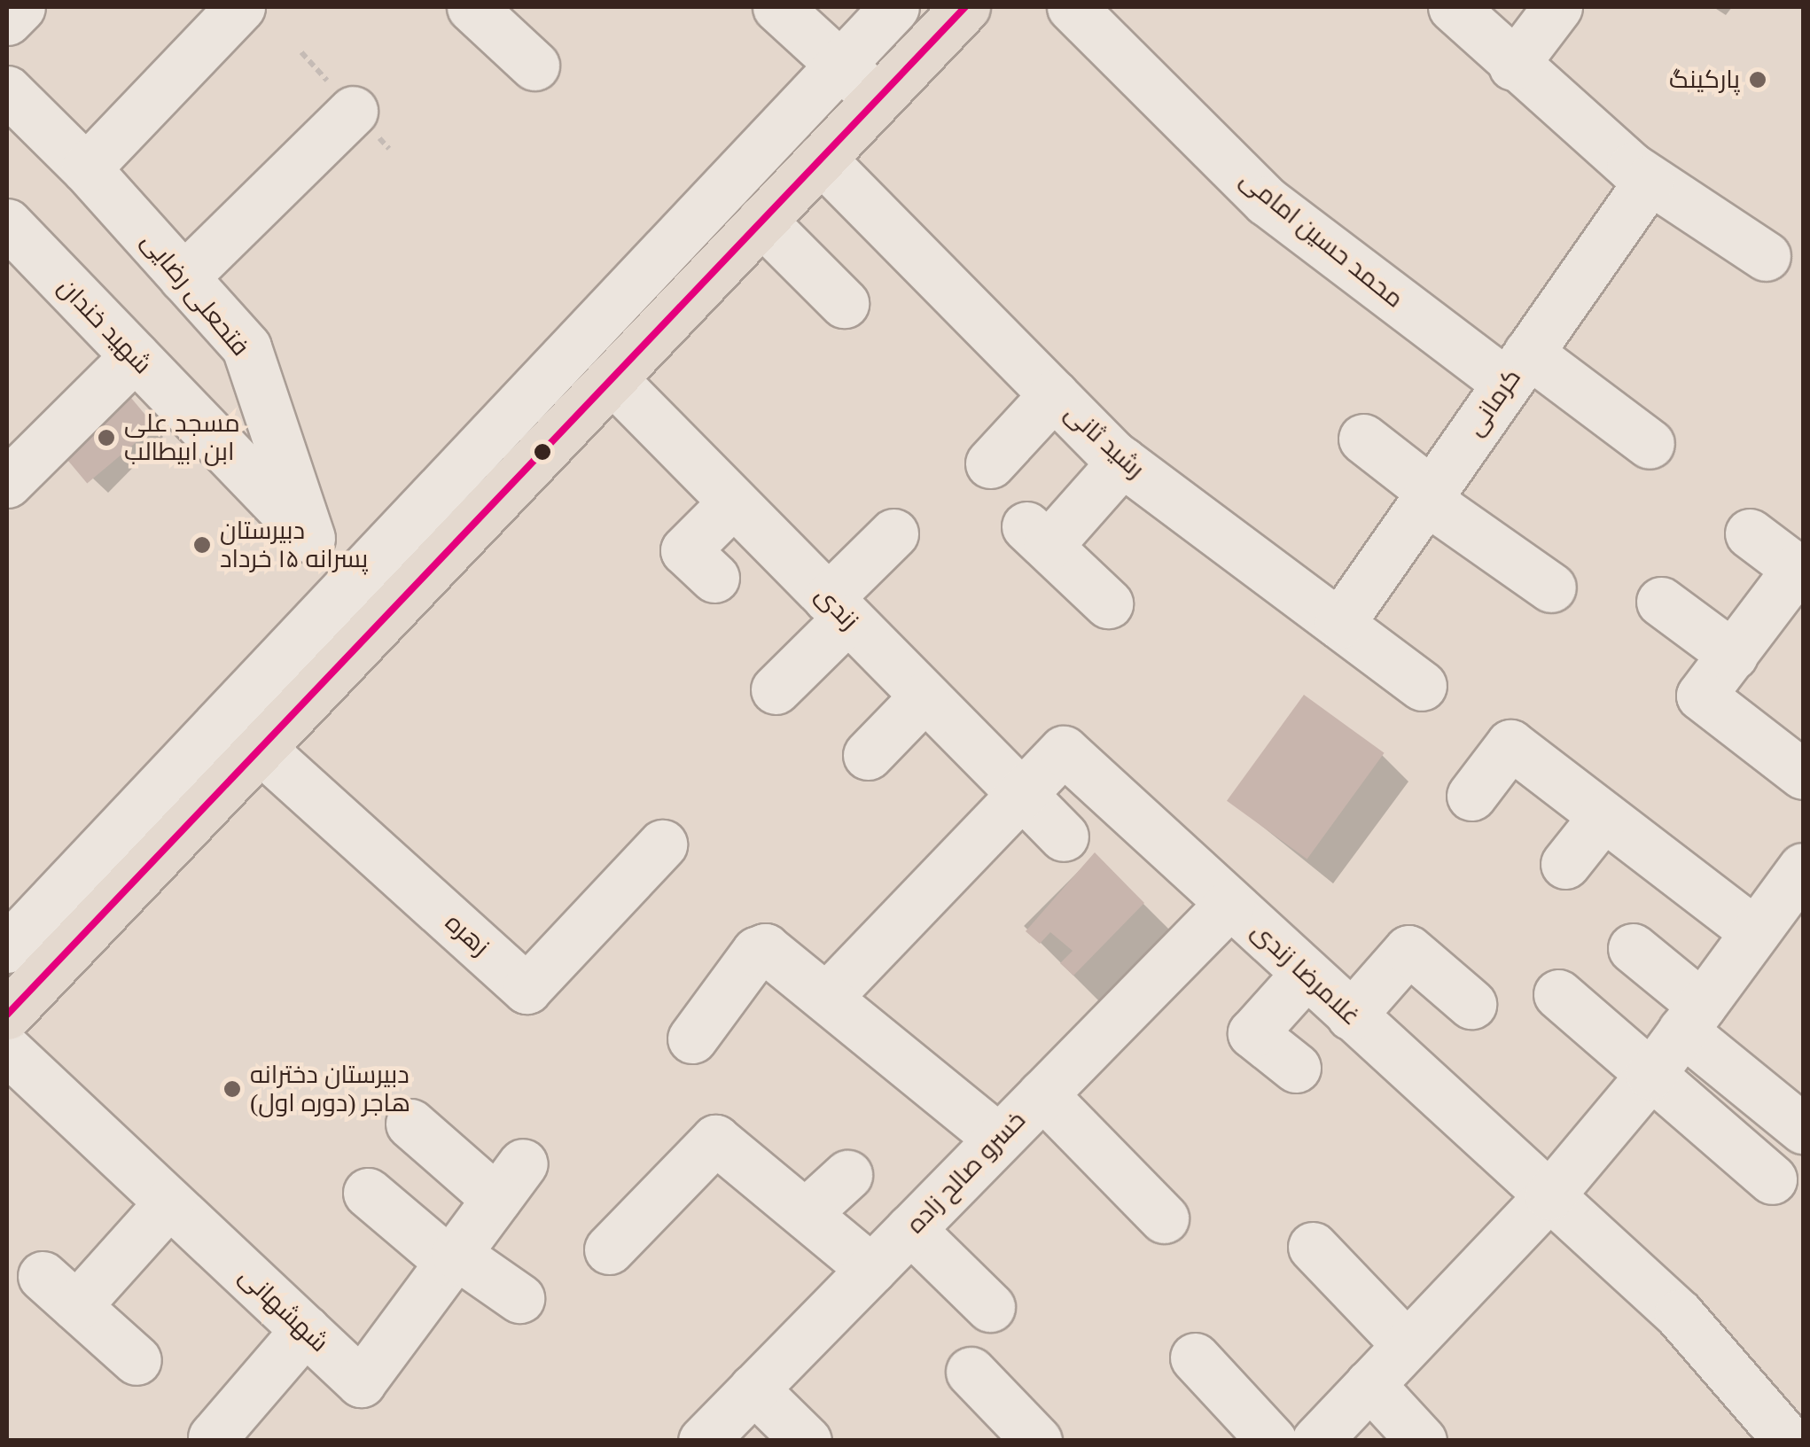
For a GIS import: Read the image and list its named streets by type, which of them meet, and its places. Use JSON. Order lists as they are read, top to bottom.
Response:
{
  "streets": {
    "street": [
      "محمد حسین امامی",
      "فتحعلی رضایی",
      "شهید خندان",
      "کرمانی",
      "رشید ثانی",
      "زندی",
      "زهره",
      "غلامرضا زندی",
      "خسرو صالح زاده",
      "شهشهانی"
    ]
  },
  "crossings": [
    ["محمد حسین امامی", "کرمانی"],
    ["فتحعلی رضایی", "شهید خندان"],
    ["کرمانی", "رشید ثانی"],
    ["زندی", "غلامرضا زندی"],
    ["غلامرضا زندی", "خسرو صالح زاده"]
  ],
  "places": [
    "پارکینگ",
    "مسجد علی ابن ابیطالب",
    "دبیرستان پسرانه ۱۵ خرداد",
    "دبیرستان دخترانه هاجر (دوره اول)"
  ]
}
